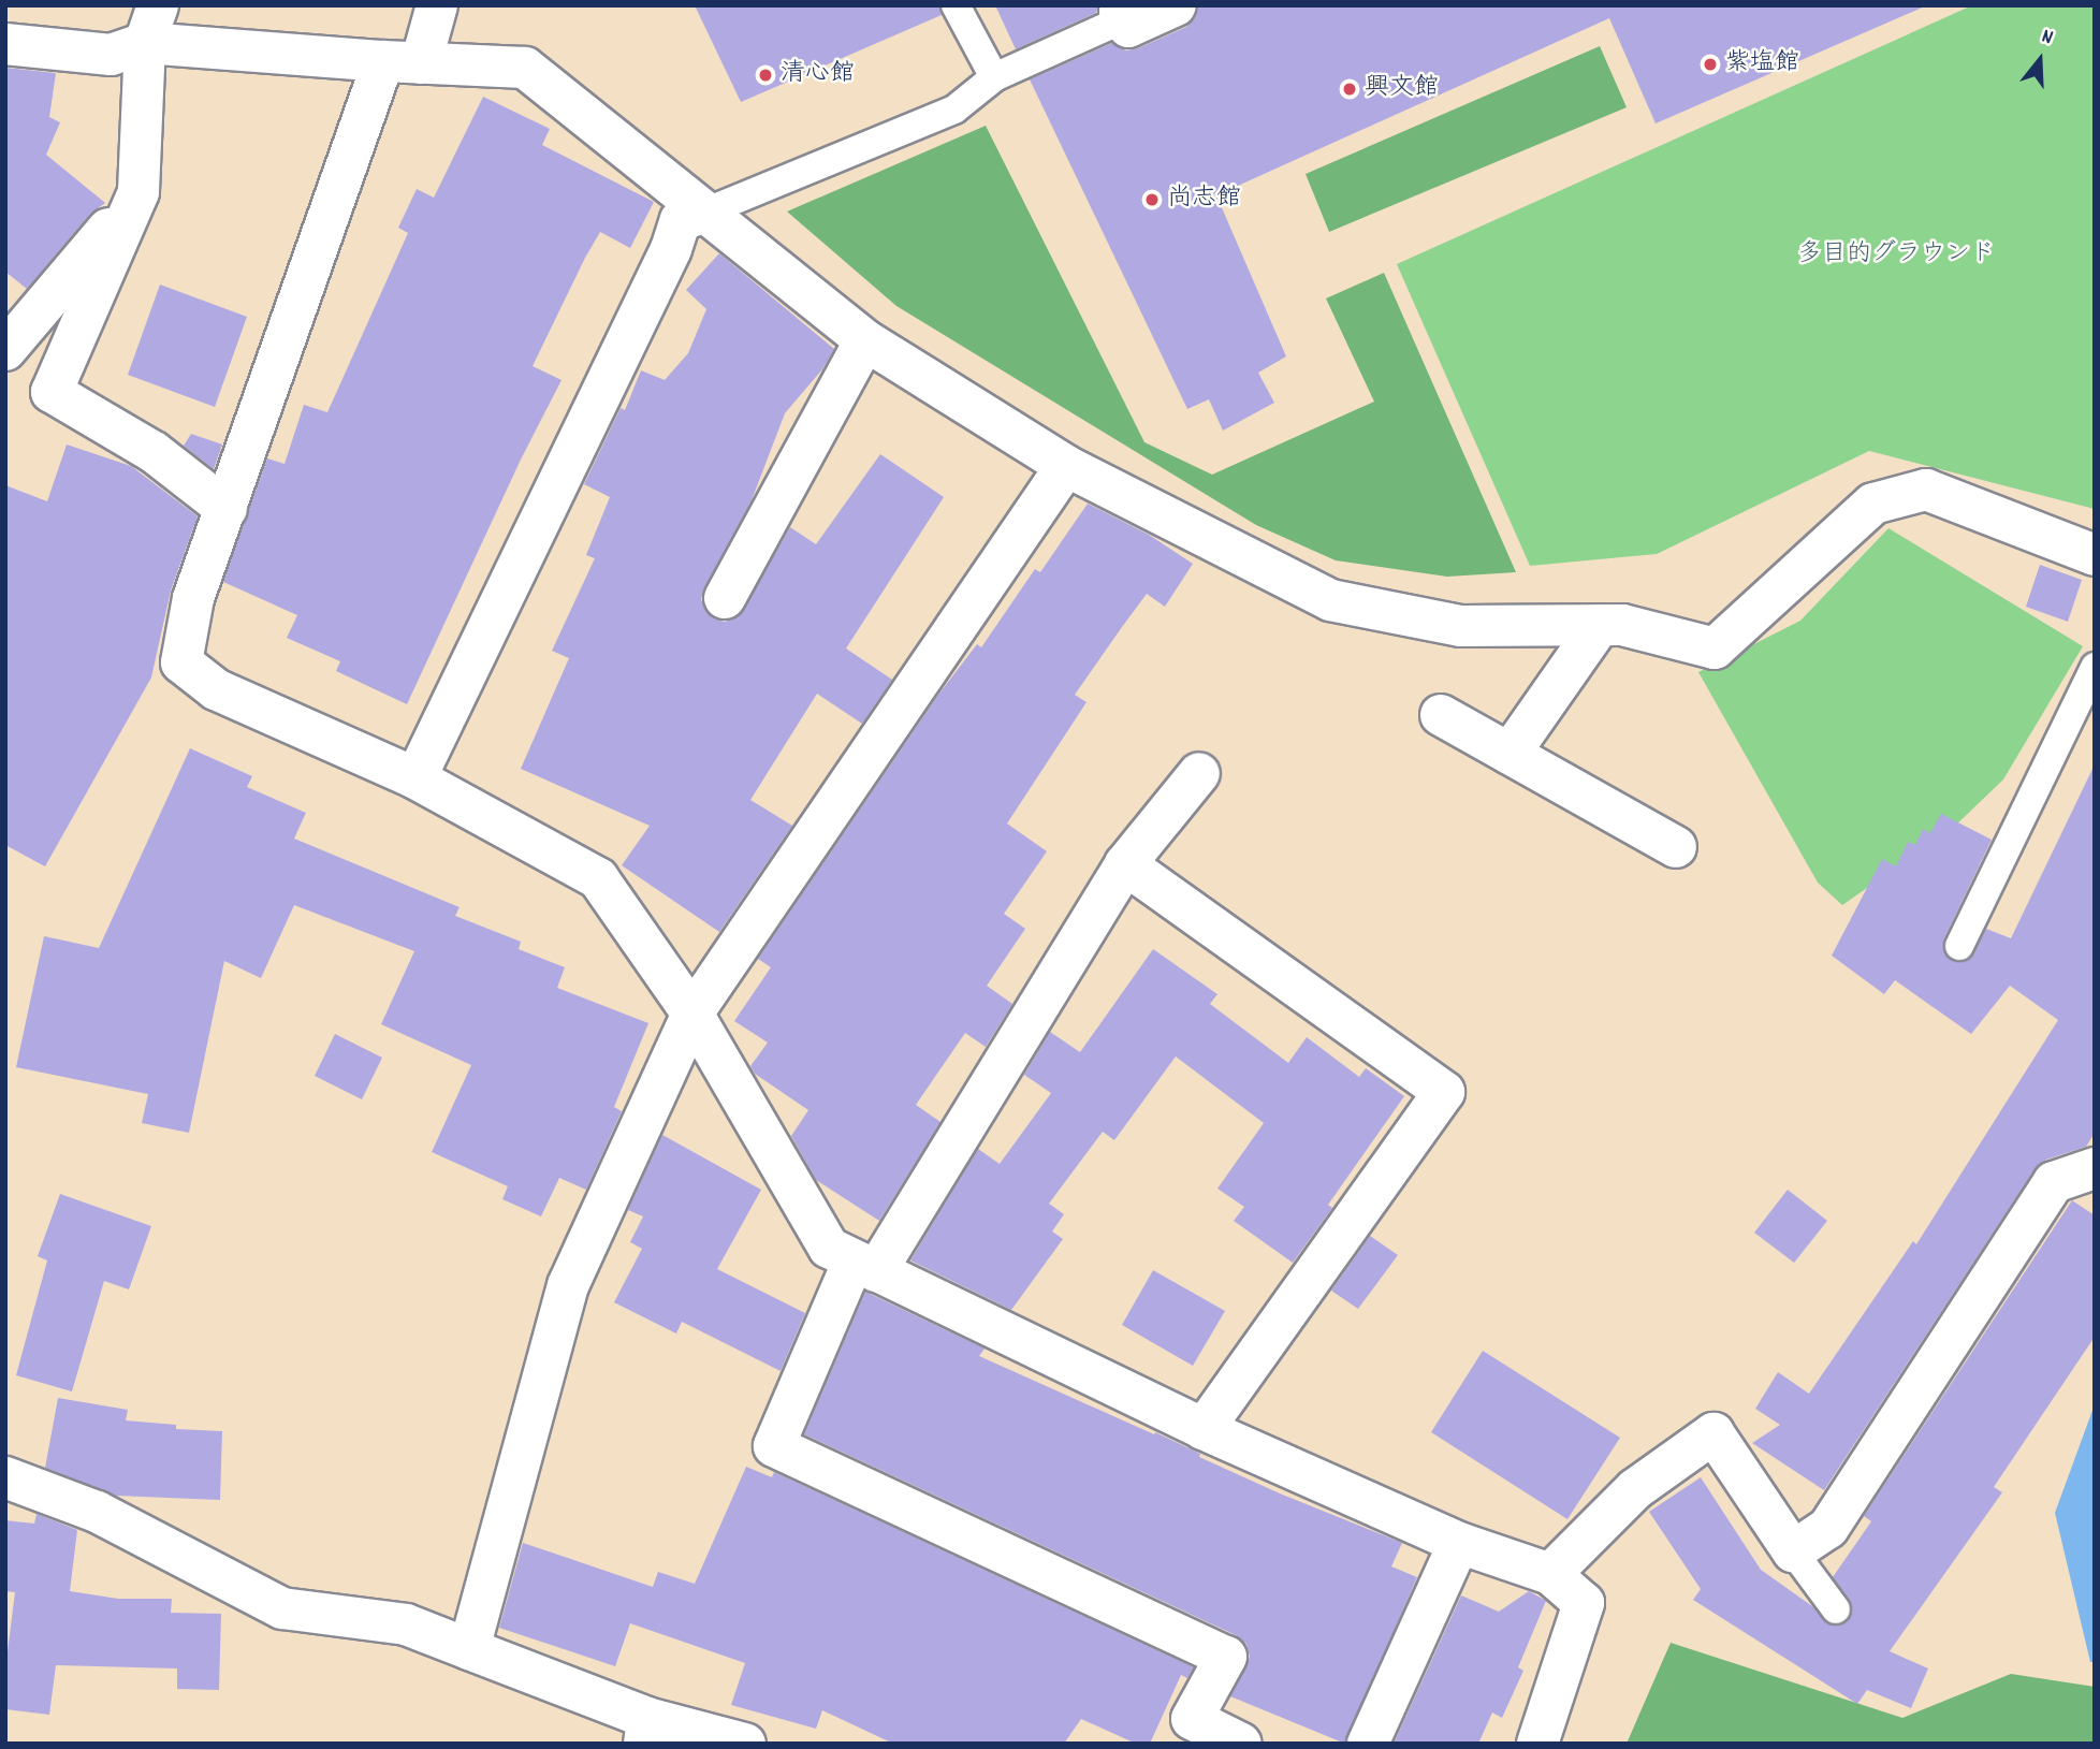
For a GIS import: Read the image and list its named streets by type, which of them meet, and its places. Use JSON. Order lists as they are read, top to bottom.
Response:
{
  "parks": ["多目的グラウンド"],
  "places": [
    "紫塩館",
    "清心館",
    "興文館",
    "尚志館"
  ],
  "north": "top"
}
